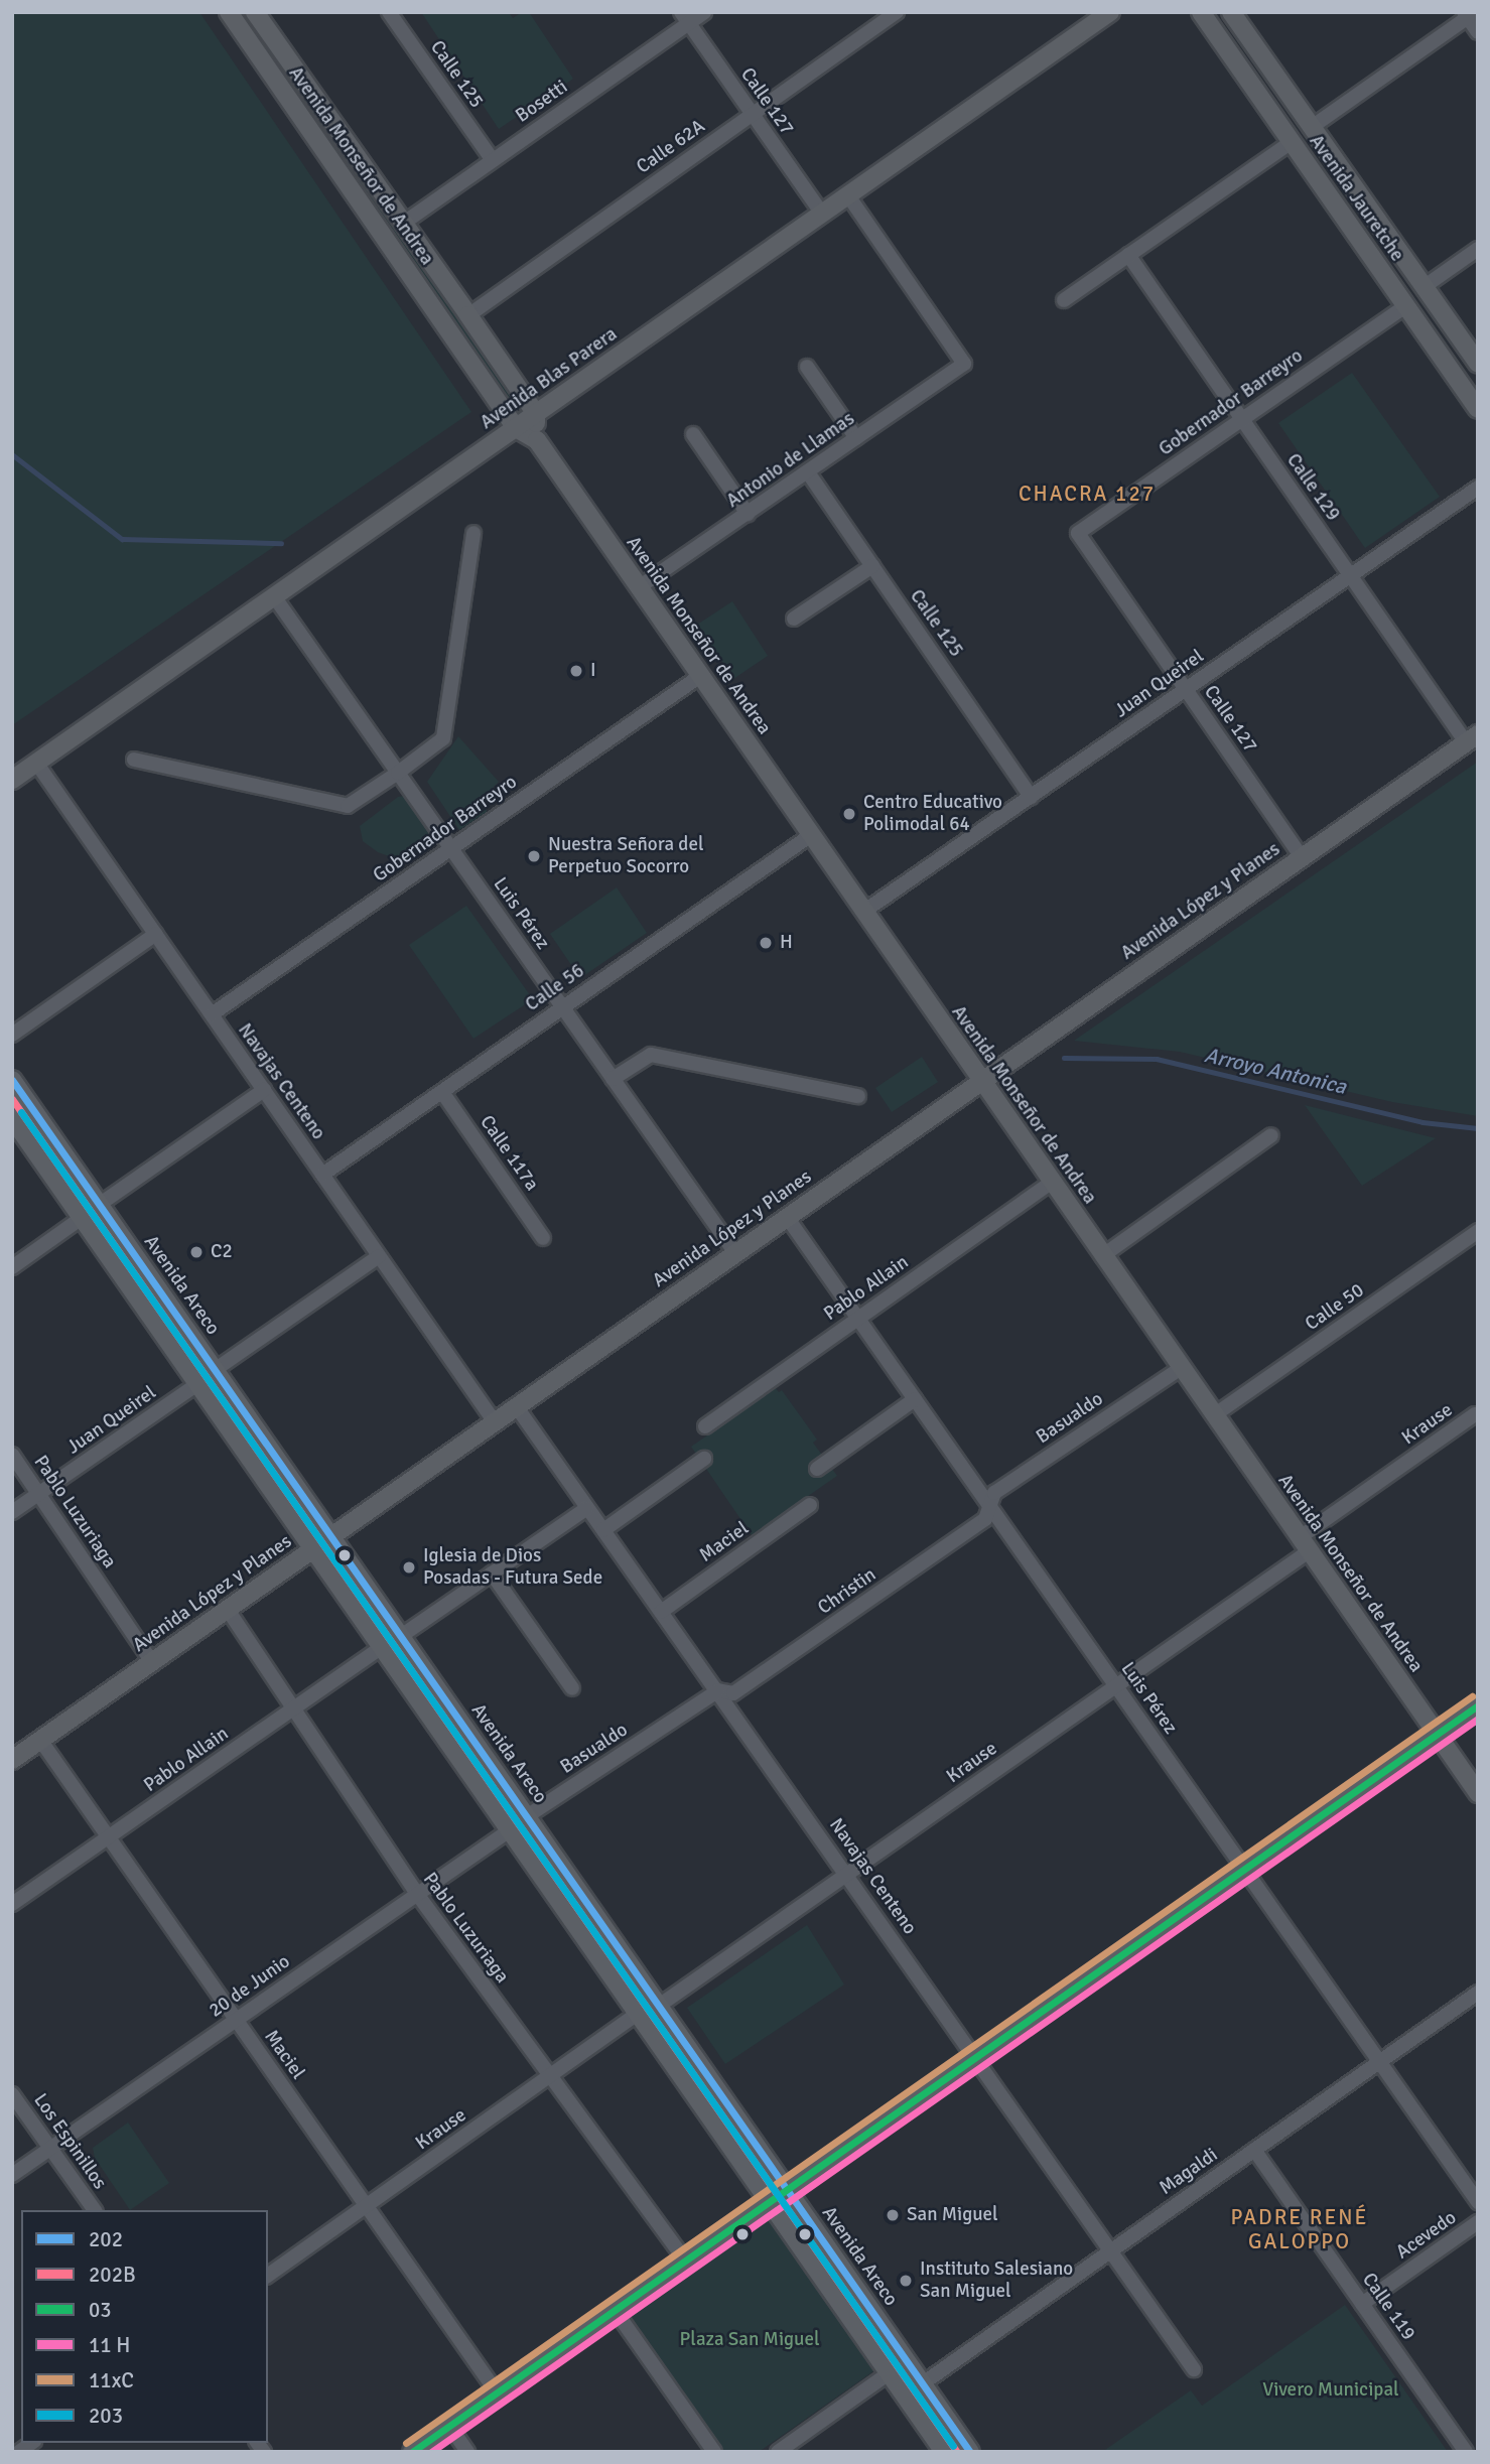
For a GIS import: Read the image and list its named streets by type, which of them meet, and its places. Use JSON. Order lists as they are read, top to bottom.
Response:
{
  "streets": {
    "main road": [
      "Avenida Monseñor de Andrea",
      "Avenida Jauretche",
      "Avenida Blas Parera",
      "Avenida López y Planes",
      "Avenida Areco"
    ],
    "street": [
      "Calle 125",
      "Bosetti",
      "Calle 127",
      "Calle 62A",
      "Gobernador Barreyro",
      "Antonio de Llamas",
      "Calle 129",
      "Juan Queirel",
      "Luis Pérez",
      "Calle 56",
      "Navajas Centeno",
      "Calle 117a",
      "Pablo Allain",
      "Calle 50",
      "Basualdo",
      "Krause",
      "Pablo Luzuriaga",
      "Maciel",
      "Christin",
      "20 de Junio",
      "Los Espinillos",
      "Magaldi",
      "Acevedo",
      "Calle 119"
    ]
  },
  "crossings": [
    ["Calle 125", "Bosetti"],
    ["Calle 125", "Antonio de Llamas"],
    ["Calle 125", "Juan Queirel"],
    ["Bosetti", "Calle 127"],
    ["Bosetti", "Avenida Monseñor de Andrea"],
    ["Calle 127", "Calle 62A"],
    ["Calle 127", "Avenida Blas Parera"],
    ["Calle 127", "Gobernador Barreyro"],
    ["Calle 127", "Juan Queirel"],
    ["Calle 127", "Avenida López y Planes"],
    ["Calle 62A", "Avenida Monseñor de Andrea"],
    ["Avenida Monseñor de Andrea", "Avenida Blas Parera"],
    ["Avenida Monseñor de Andrea", "Gobernador Barreyro"],
    ["Avenida Monseñor de Andrea", "Antonio de Llamas"],
    ["Avenida Monseñor de Andrea", "Juan Queirel"],
    ["Avenida Monseñor de Andrea", "Avenida López y Planes"],
    ["Avenida Monseñor de Andrea", "Calle 56"],
    ["Avenida Monseñor de Andrea", "Pablo Allain"],
    ["Avenida Monseñor de Andrea", "Calle 50"],
    ["Avenida Monseñor de Andrea", "Basualdo"],
    ["Avenida Monseñor de Andrea", "Krause"],
    ["Avenida Jauretche", "Gobernador Barreyro"],
    ["Avenida Blas Parera", "Antonio de Llamas"],
    ["Avenida Blas Parera", "Luis Pérez"],
    ["Avenida Blas Parera", "Navajas Centeno"],
    ["Gobernador Barreyro", "Calle 129"],
    ["Gobernador Barreyro", "Luis Pérez"],
    ["Gobernador Barreyro", "Navajas Centeno"],
    ["Calle 129", "Juan Queirel"],
    ["Calle 129", "Avenida López y Planes"],
    ["Juan Queirel", "Pablo Luzuriaga"],
    ["Avenida López y Planes", "Luis Pérez"],
    ["Avenida López y Planes", "Navajas Centeno"],
    ["Avenida López y Planes", "Avenida Areco"],
    ["Avenida López y Planes", "Pablo Luzuriaga"],
    ["Avenida López y Planes", "Maciel"],
    ["Luis Pérez", "Calle 56"],
    ["Luis Pérez", "Pablo Allain"],
    ["Luis Pérez", "Basualdo"],
    ["Luis Pérez", "Krause"],
    ["Luis Pérez", "Christin"],
    ["Luis Pérez", "Magaldi"],
    ["Calle 56", "Navajas Centeno"],
    ["Calle 56", "Calle 117a"],
    ["Navajas Centeno", "Basualdo"],
    ["Navajas Centeno", "Krause"],
    ["Navajas Centeno", "Maciel"],
    ["Navajas Centeno", "Christin"],
    ["Navajas Centeno", "Magaldi"],
    ["Avenida Areco", "Basualdo"],
    ["Avenida Areco", "Krause"],
    ["Avenida Areco", "Magaldi"],
    ["Pablo Allain", "Pablo Luzuriaga"],
    ["Pablo Allain", "Maciel"],
    ["Basualdo", "Christin"],
    ["Krause", "Pablo Luzuriaga"],
    ["Krause", "Maciel"],
    ["Pablo Luzuriaga", "20 de Junio"],
    ["Maciel", "20 de Junio"],
    ["20 de Junio", "Los Espinillos"],
    ["Magaldi", "Calle 119"],
    ["Acevedo", "Calle 119"]
  ],
  "districts": ["CHACRA 127", "PADRE RENÉ GALOPPO"],
  "water": ["Arroyo Antonica"],
  "parks": ["Plaza San Miguel", "Vivero Municipal"],
  "places": [
    "I",
    "Centro Educativo Polimodal 64",
    "Nuestra Señora del Perpetuo Socorro",
    "H",
    "C2",
    "Iglesia de Dios Posadas - Futura Sede",
    "San Miguel",
    "Instituto Salesiano San Miguel"
  ],
  "lines": [
    "transit line 202",
    "transit line 202B",
    "transit line 203",
    "transit line 11xC",
    "transit line 03"
  ],
  "legend": [
    "202",
    "202B",
    "03",
    "11 H",
    "11xC",
    "203"
  ]
}
